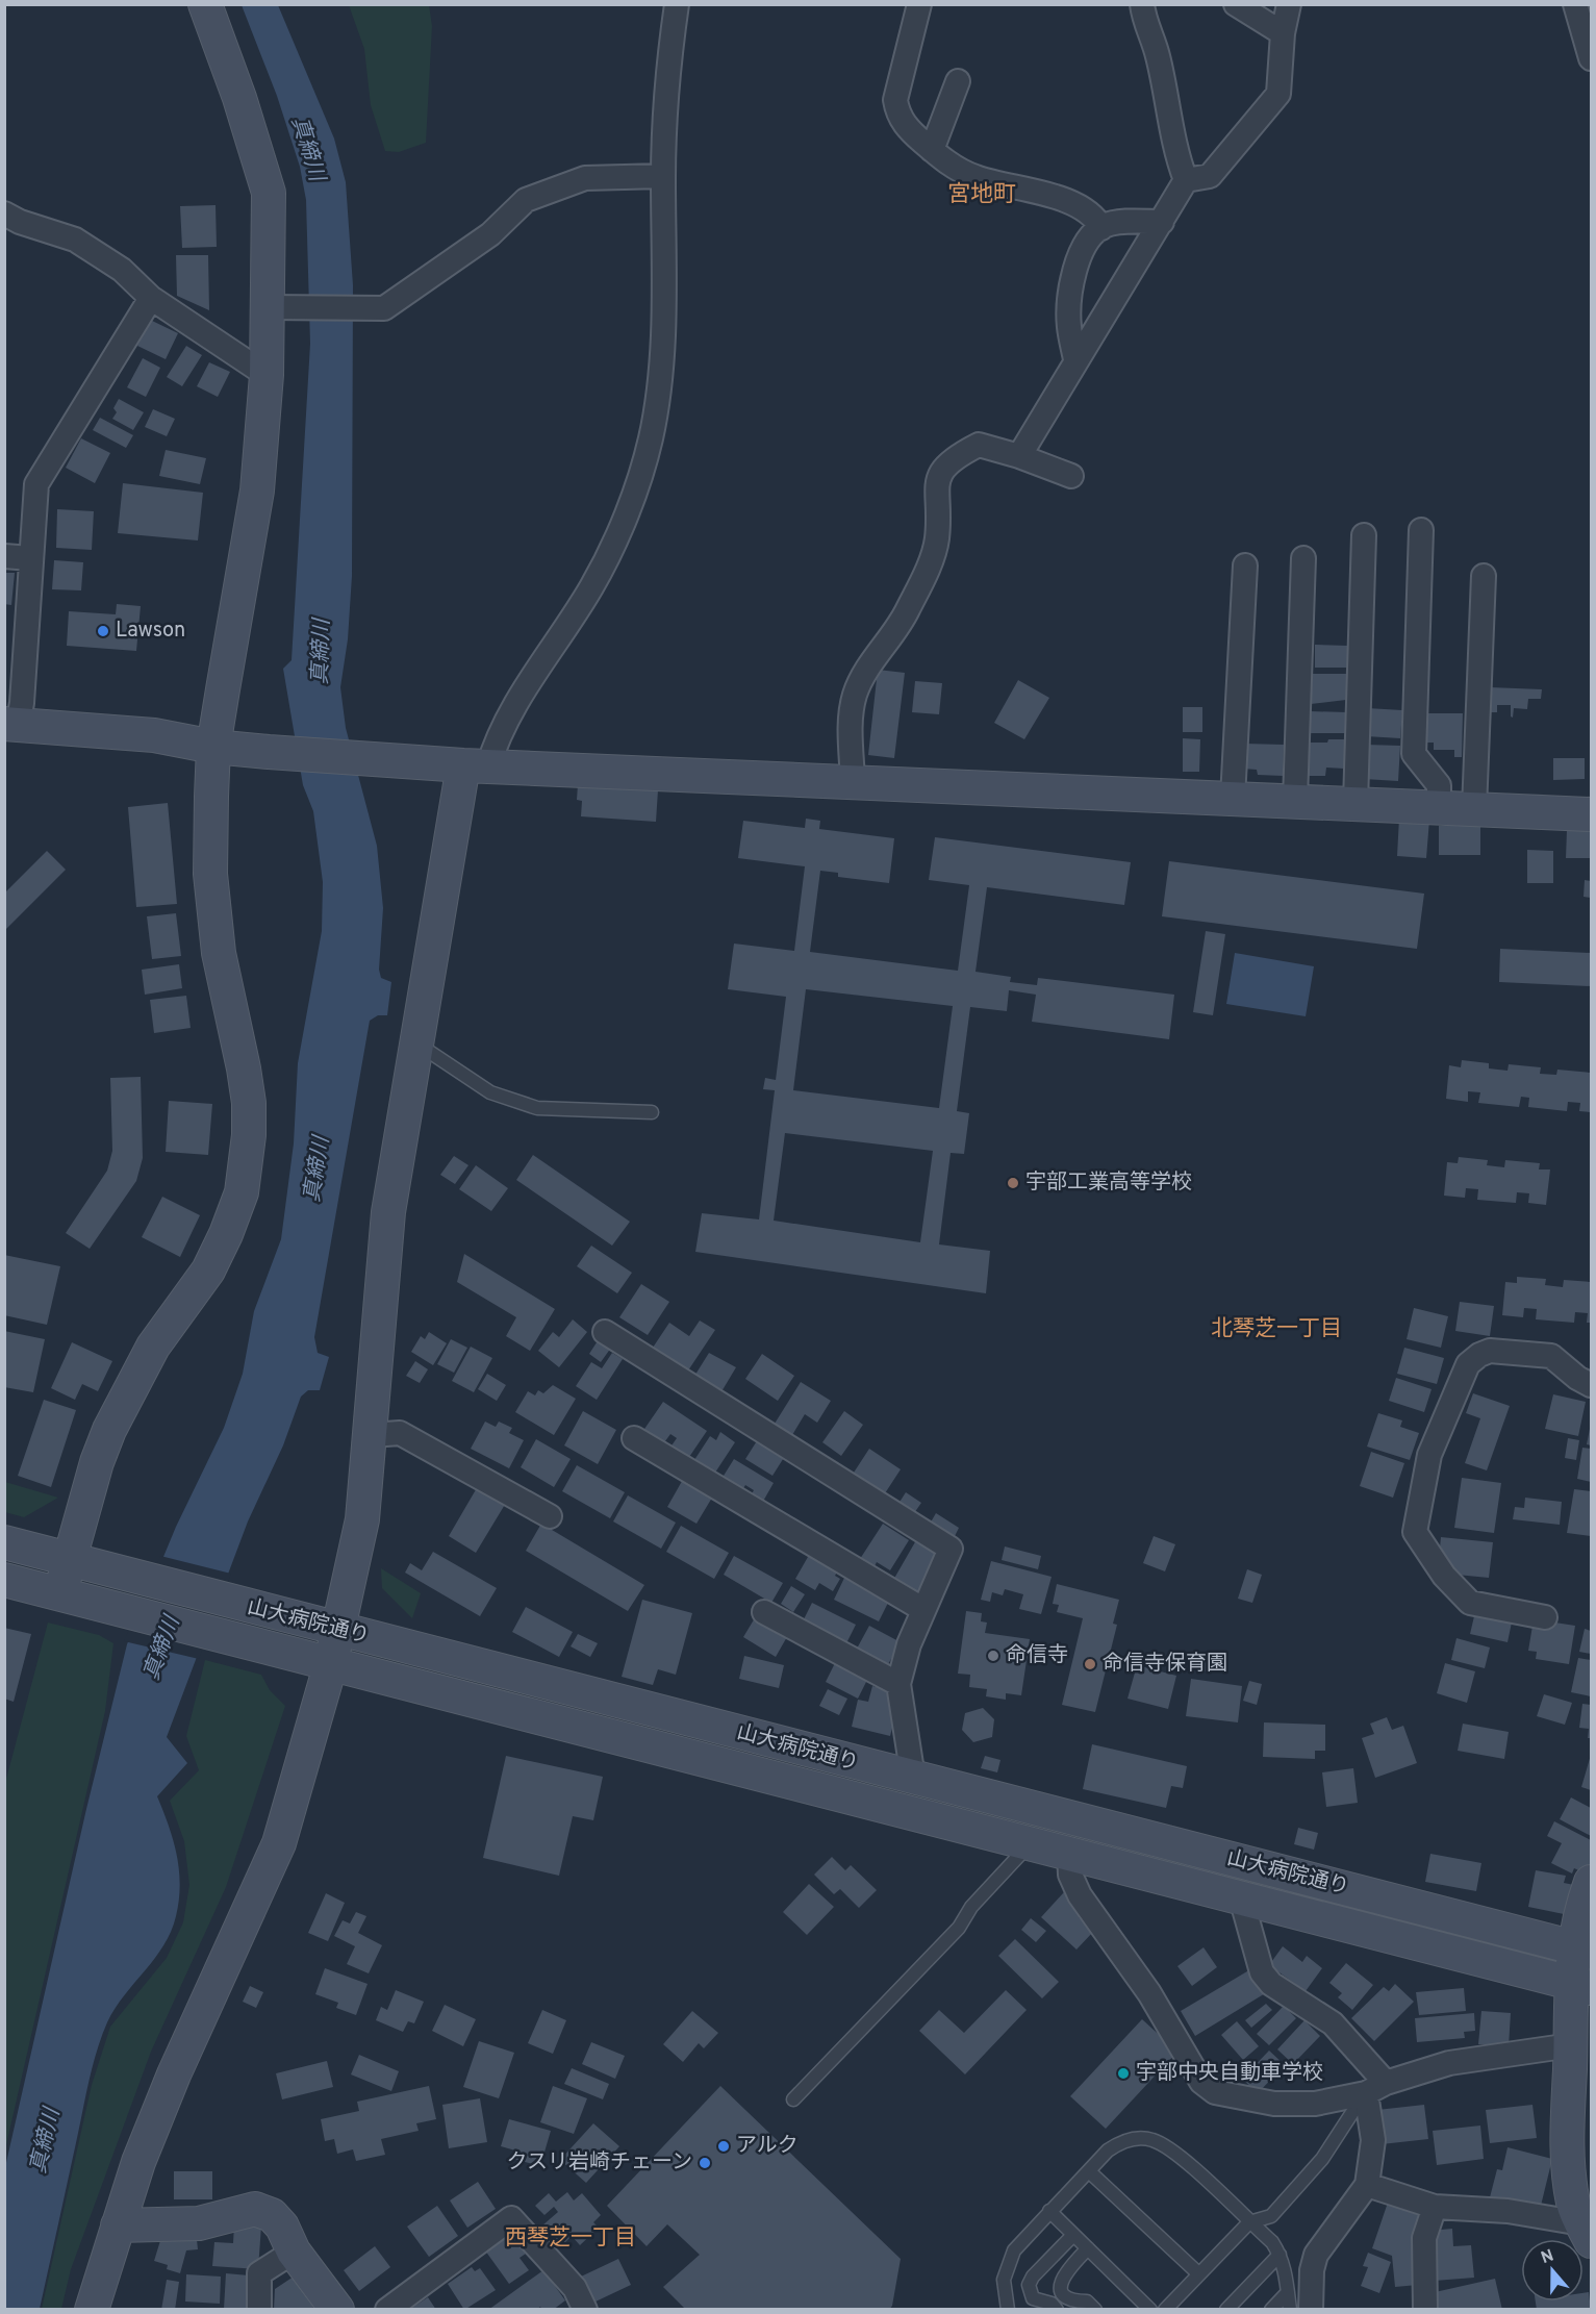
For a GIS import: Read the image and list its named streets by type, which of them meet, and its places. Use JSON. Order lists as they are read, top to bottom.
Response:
{
  "streets": {
    "street": ["山大病院通り"]
  },
  "districts": ["宮地町", "北琴芝一丁目", "西琴芝一丁目"],
  "water": ["真締川"],
  "places": [
    "Lawson",
    "宇部工業高等学校",
    "命信寺",
    "命信寺保育園",
    "宇部中央自動車学校",
    "アルク",
    "クスリ岩崎チェーン"
  ],
  "north": "top"
}
